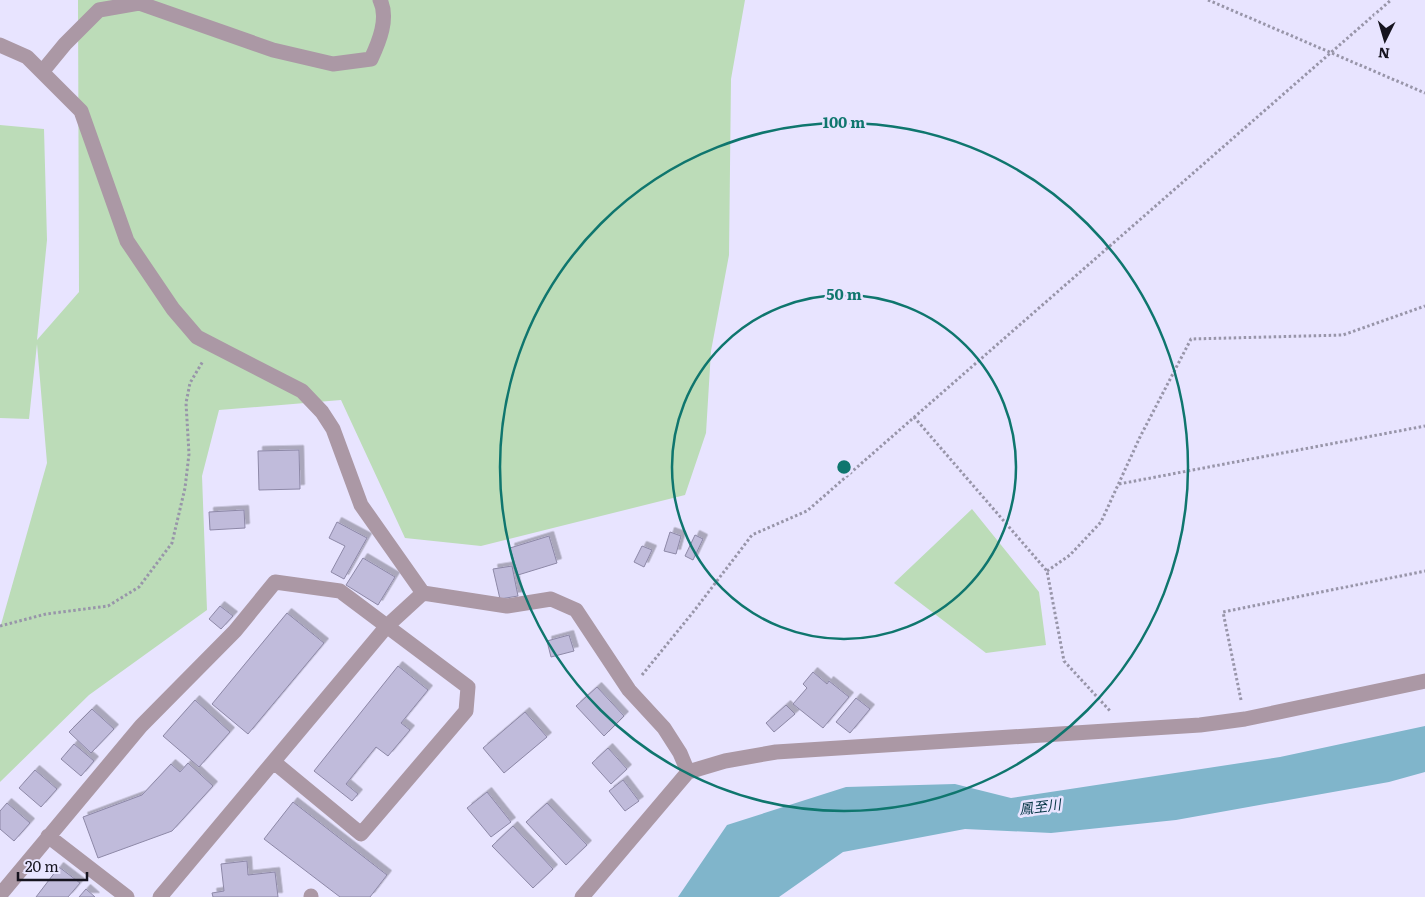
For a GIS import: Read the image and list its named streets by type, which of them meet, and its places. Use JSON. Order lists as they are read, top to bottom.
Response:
{
  "water": ["鳳至川"],
  "scale_bar": "20 m",
  "north": "bottom",
  "rings": ["100 m", "50 m"]
}
